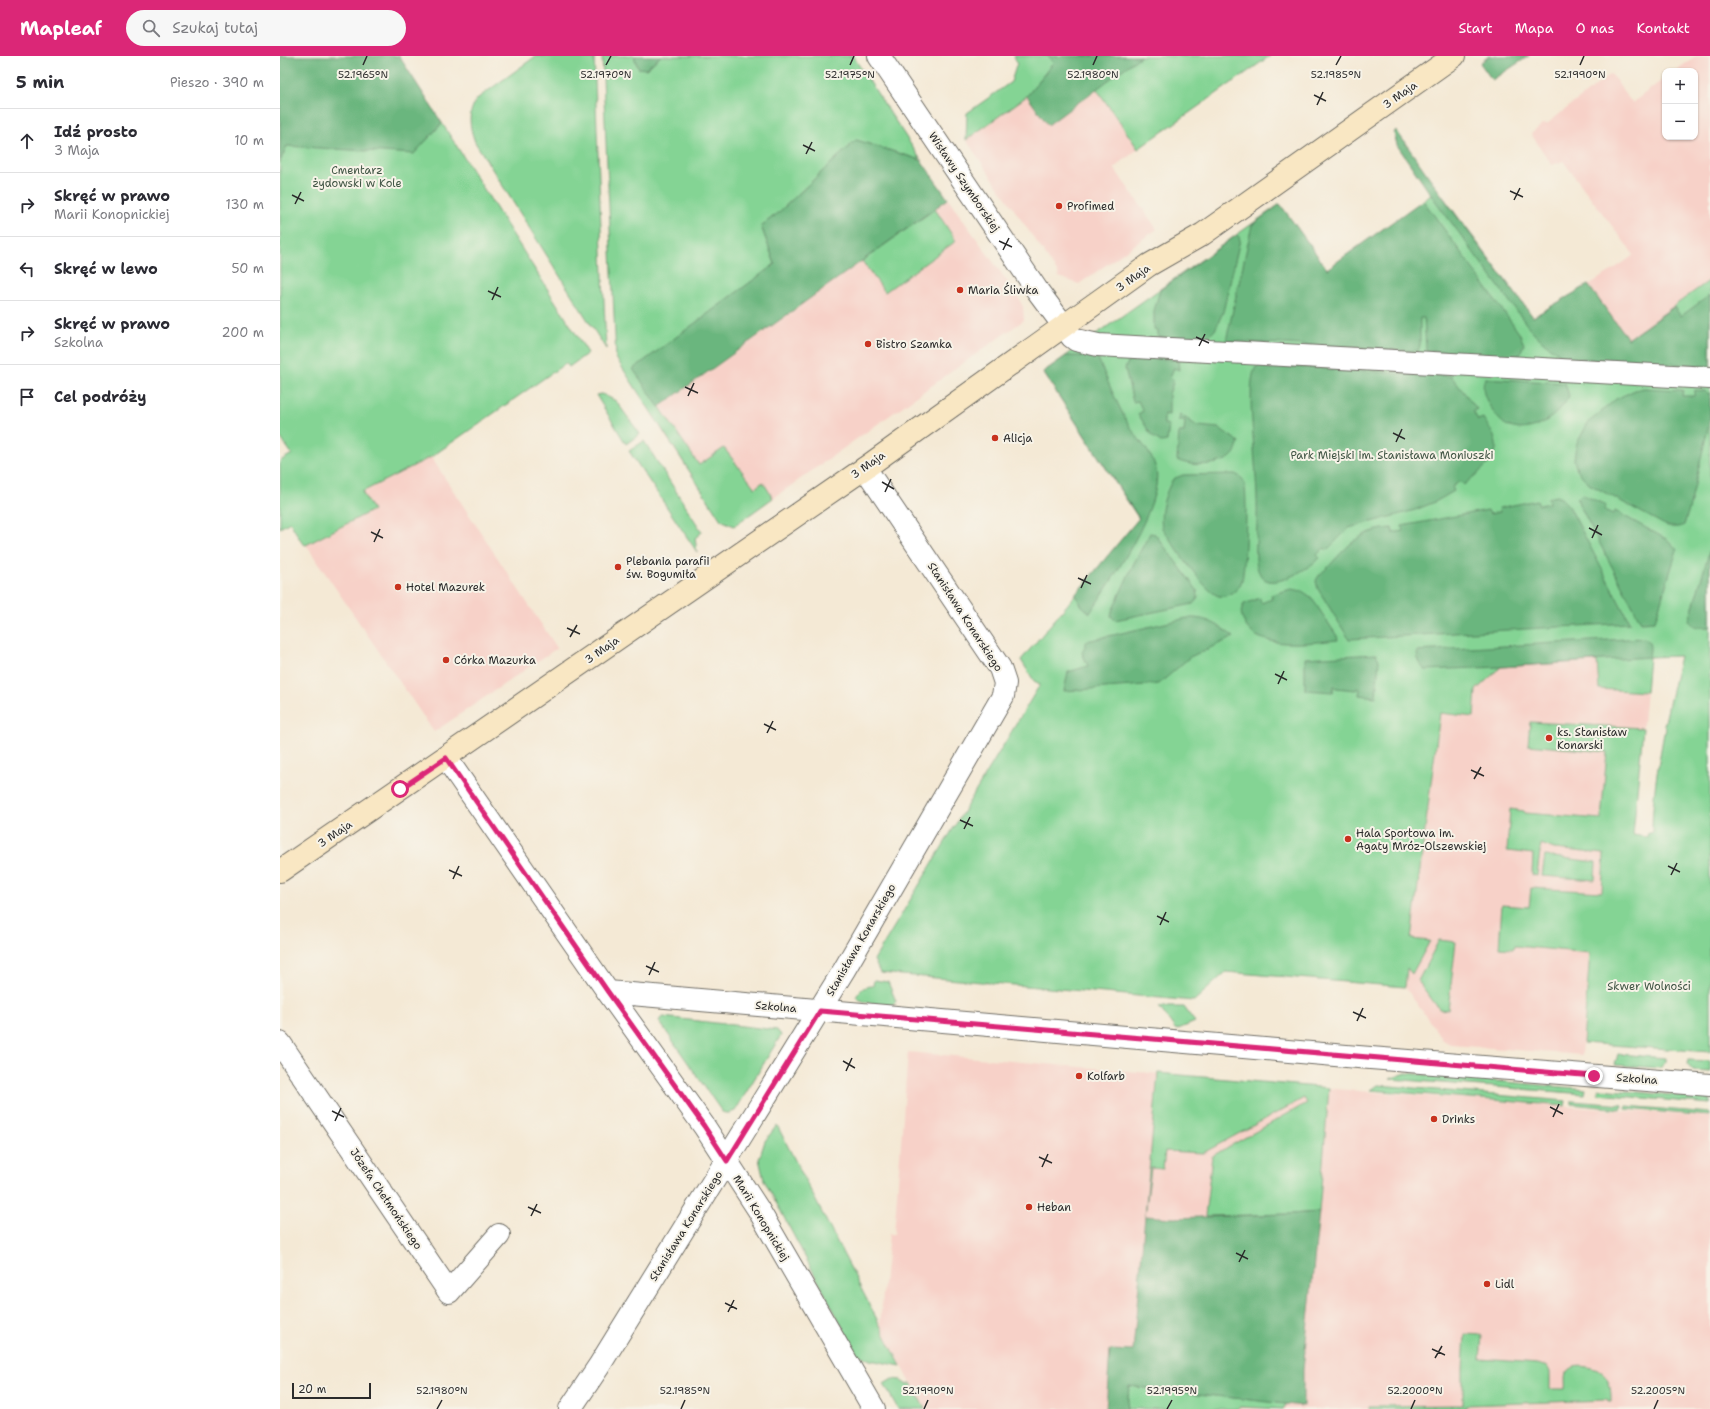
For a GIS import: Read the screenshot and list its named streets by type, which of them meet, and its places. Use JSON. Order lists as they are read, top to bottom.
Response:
{
  "streets": {
    "street": [
      "3 Maja",
      "Wisławy Szymborskiej",
      "Stanisława Konarskiego",
      "Szkolna",
      "Józefa Chełmońskiego",
      "Marii Konopnickiej"
    ]
  },
  "crossings": [
    ["3 Maja", "Wisławy Szymborskiej"],
    ["3 Maja", "Stanisława Konarskiego"],
    ["3 Maja", "Marii Konopnickiej"],
    ["Stanisława Konarskiego", "Szkolna"],
    ["Stanisława Konarskiego", "Marii Konopnickiej"],
    ["Szkolna", "Marii Konopnickiej"]
  ],
  "parks": ["Cmentarz żydowski w Kole", "Park Miejski im. Stanisława Moniuszki", "Skwer Wolności"],
  "places": [
    "Profimed",
    "Maria Śliwka",
    "Bistro Szamka",
    "Alicja",
    "Plebania parafii św. Bogumiła",
    "Hotel Mazurek",
    "Córka Mazurka",
    "ks. Stanisław Konarski",
    "Hala Sportowa im. Agaty Mróz-Olszewskiej",
    "Kolfarb",
    "Drinks",
    "Heban",
    "Lidl"
  ],
  "scale_bar": "20 m",
  "page": {
    "header": "Mapleaf",
    "search": "Szukaj tutaj",
    "nav": [
      "Start",
      "Mapa",
      "O nas",
      "Kontakt"
    ],
    "heading": ["5 min", "Pieszo · 390 m"],
    "map_buttons": ["+", "−"],
    "list": [
      ["Idź prosto", "3 Maja", "10 m"],
      ["Skręć w prawo", "Marii Konopnickiej", "130 m"],
      ["Skręć w lewo", "50 m"],
      ["Skręć w prawo", "Szkolna", "200 m"],
      "Cel podróży"
    ],
    "scale": "20 m"
  },
  "coordinates": [
    "52.1965°N",
    "52.1970°N",
    "52.1975°N",
    "52.1980°N",
    "52.1985°N",
    "52.1990°N",
    "52.1995°N",
    "52.2000°N",
    "52.2005°N"
  ]
}
